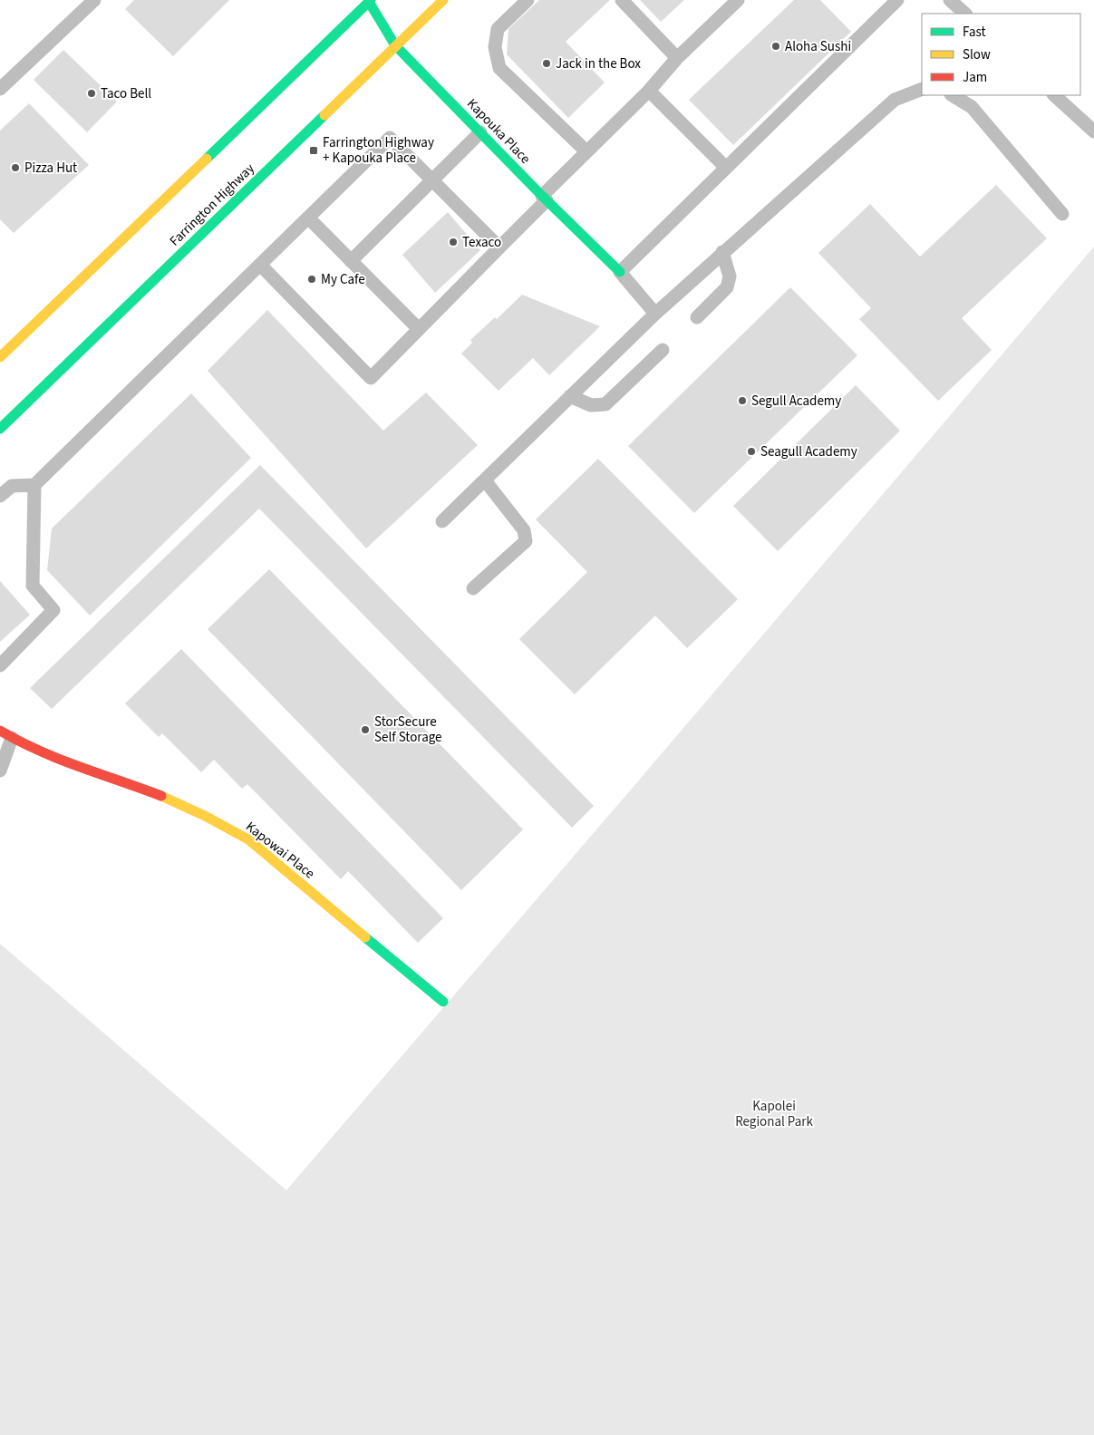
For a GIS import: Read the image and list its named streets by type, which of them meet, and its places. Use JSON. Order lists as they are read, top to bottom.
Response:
{
  "streets": {
    "main road": ["Kapouka Place", "Farrington Highway", "Kapowai Place"]
  },
  "crossings": [
    ["Kapouka Place", "Farrington Highway"]
  ],
  "parks": ["Kapolei Regional Park"],
  "places": {
    "other": [
      "Aloha Sushi",
      "Jack in the Box",
      "Taco Bell",
      "Pizza Hut",
      "Texaco",
      "My Cafe",
      "Segull Academy",
      "Seagull Academy",
      "StorSecure Self Storage"
    ],
    "transit": ["Farrington Highway + Kapouka Place"]
  },
  "legend": ["Fast", "Slow", "Jam"]
}
